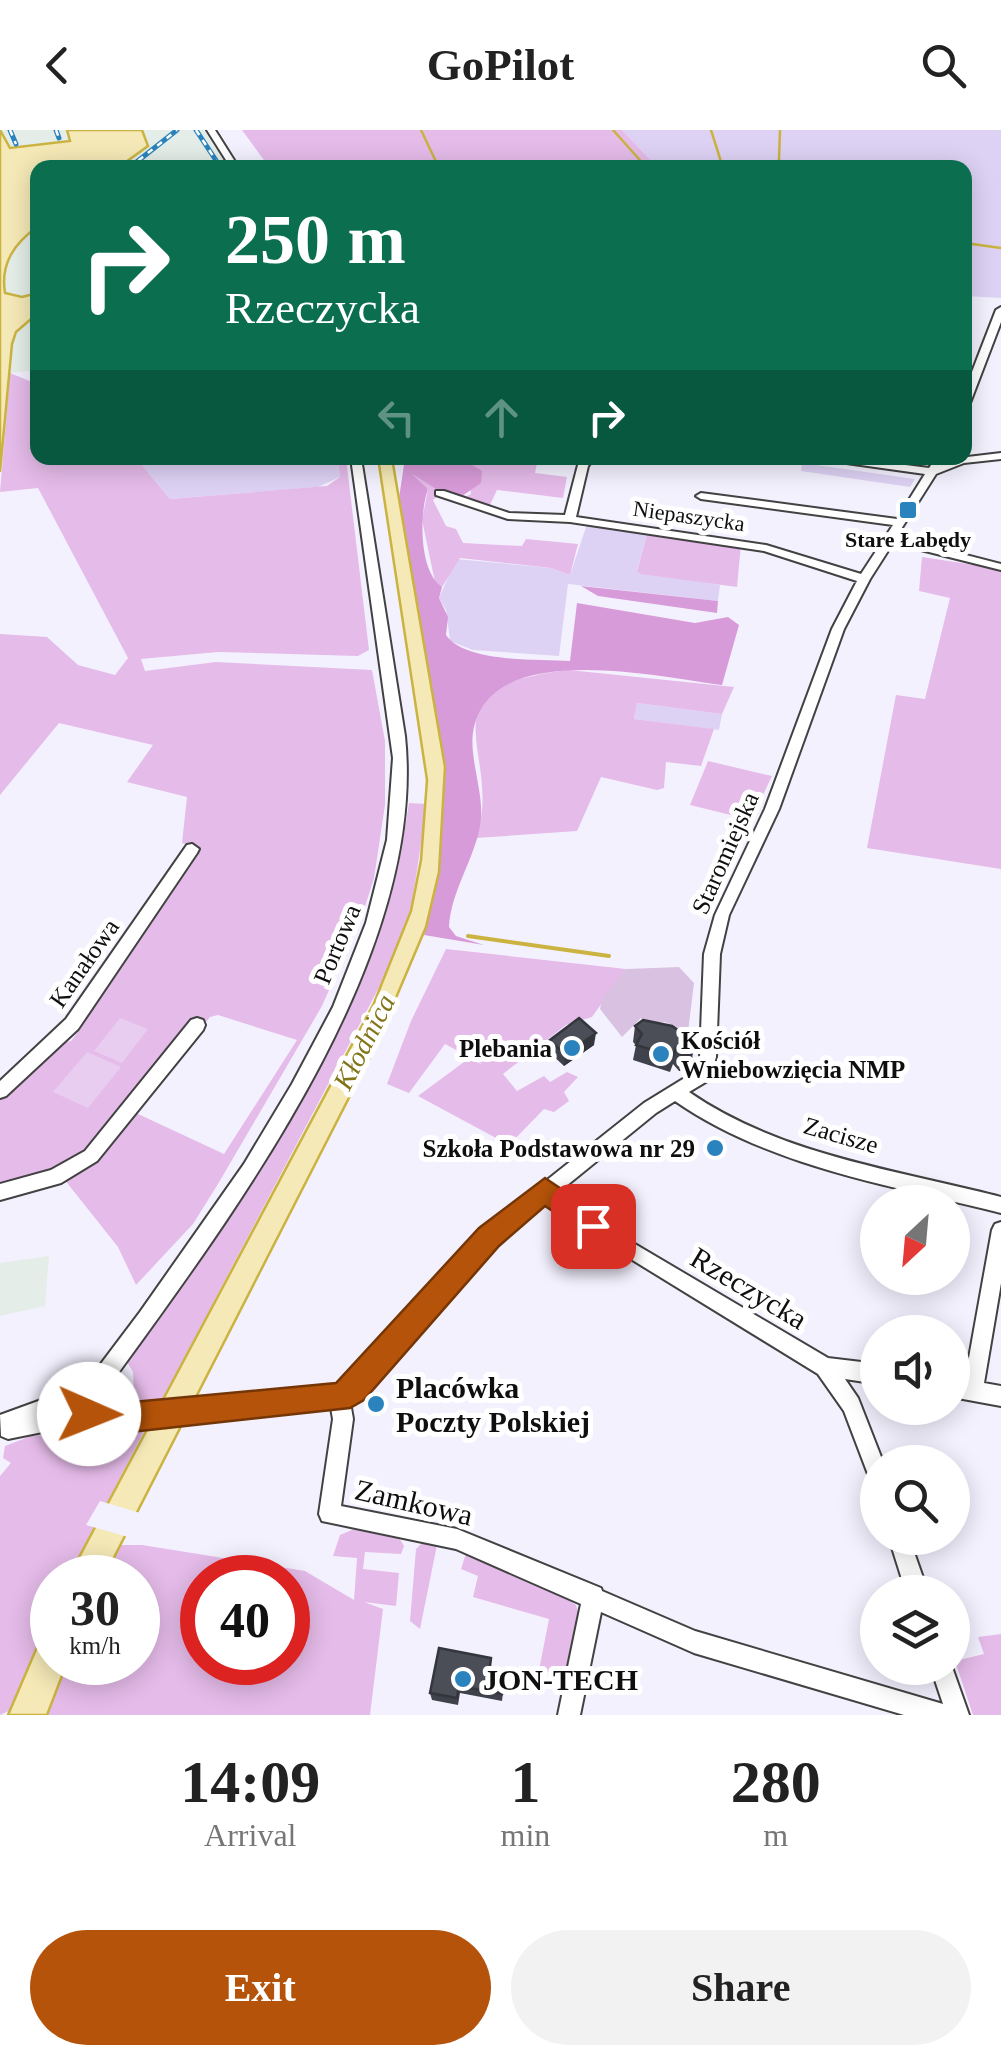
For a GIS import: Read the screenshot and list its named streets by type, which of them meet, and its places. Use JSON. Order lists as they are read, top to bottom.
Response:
{
  "streets": {
    "street": [
      "Niepaszycka",
      "Staromiejska",
      "Portowa",
      "Kanałowa",
      "Zacisze",
      "Rzeczycka",
      "Zamkowa"
    ]
  },
  "crossings": [
    ["Niepaszycka", "Staromiejska"],
    ["Staromiejska", "Zacisze"],
    ["Staromiejska", "Rzeczycka"],
    ["Staromiejska", "Zamkowa"]
  ],
  "water": ["Kłodnica"],
  "places": {
    "transit": ["Stare Łabędy"],
    "other": [
      "Plebania",
      "Kościół Wniebowzięcia NMP",
      "Szkoła Podstawowa nr 29",
      "Placówka Poczty Polskiej",
      "JON-TECH"
    ]
  },
  "north": "bottom left",
  "page": {
    "header": "GoPilot",
    "turn": ["250 m", "Rzeczycka"],
    "speed": "30 km/h",
    "limit": "40",
    "eta": [
      "14:09",
      "Arrival",
      "1",
      "min",
      "280",
      "m"
    ],
    "buttons": ["Exit", "Share"]
  }
}
